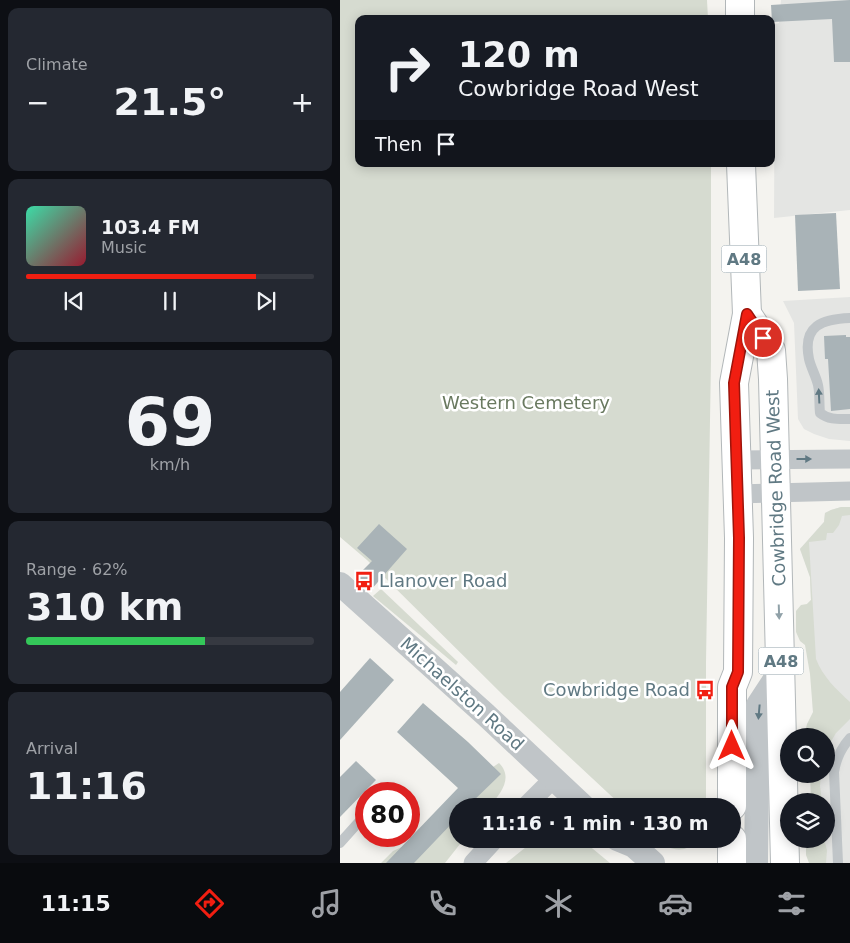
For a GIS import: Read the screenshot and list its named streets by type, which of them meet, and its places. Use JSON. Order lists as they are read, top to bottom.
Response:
{
  "streets": {
    "highway": ["A48", "Cowbridge Road West"],
    "street": ["Michaelston Road"]
  },
  "crossings": [
    ["A48", "Cowbridge Road West"]
  ],
  "parks": ["Western Cemetery"],
  "places": {
    "bus stop": ["Llanover Road", "Cowbridge Road"]
  },
  "page": {
    "tile": [
      "Climate",
      ["69", "km/h"],
      ["Range · 62%", "310 km"],
      ["Arrival", "11:16"]
    ],
    "turn": ["120 m", "Cowbridge Road West"],
    "heat": ["−", "21.5°", "+"],
    "then": "Then",
    "song": ["103.4 FM", "Music"],
    "limit": "80",
    "trip": "11:16 · 1 min · 130 m",
    "tabs": "11:15"
  }
}
